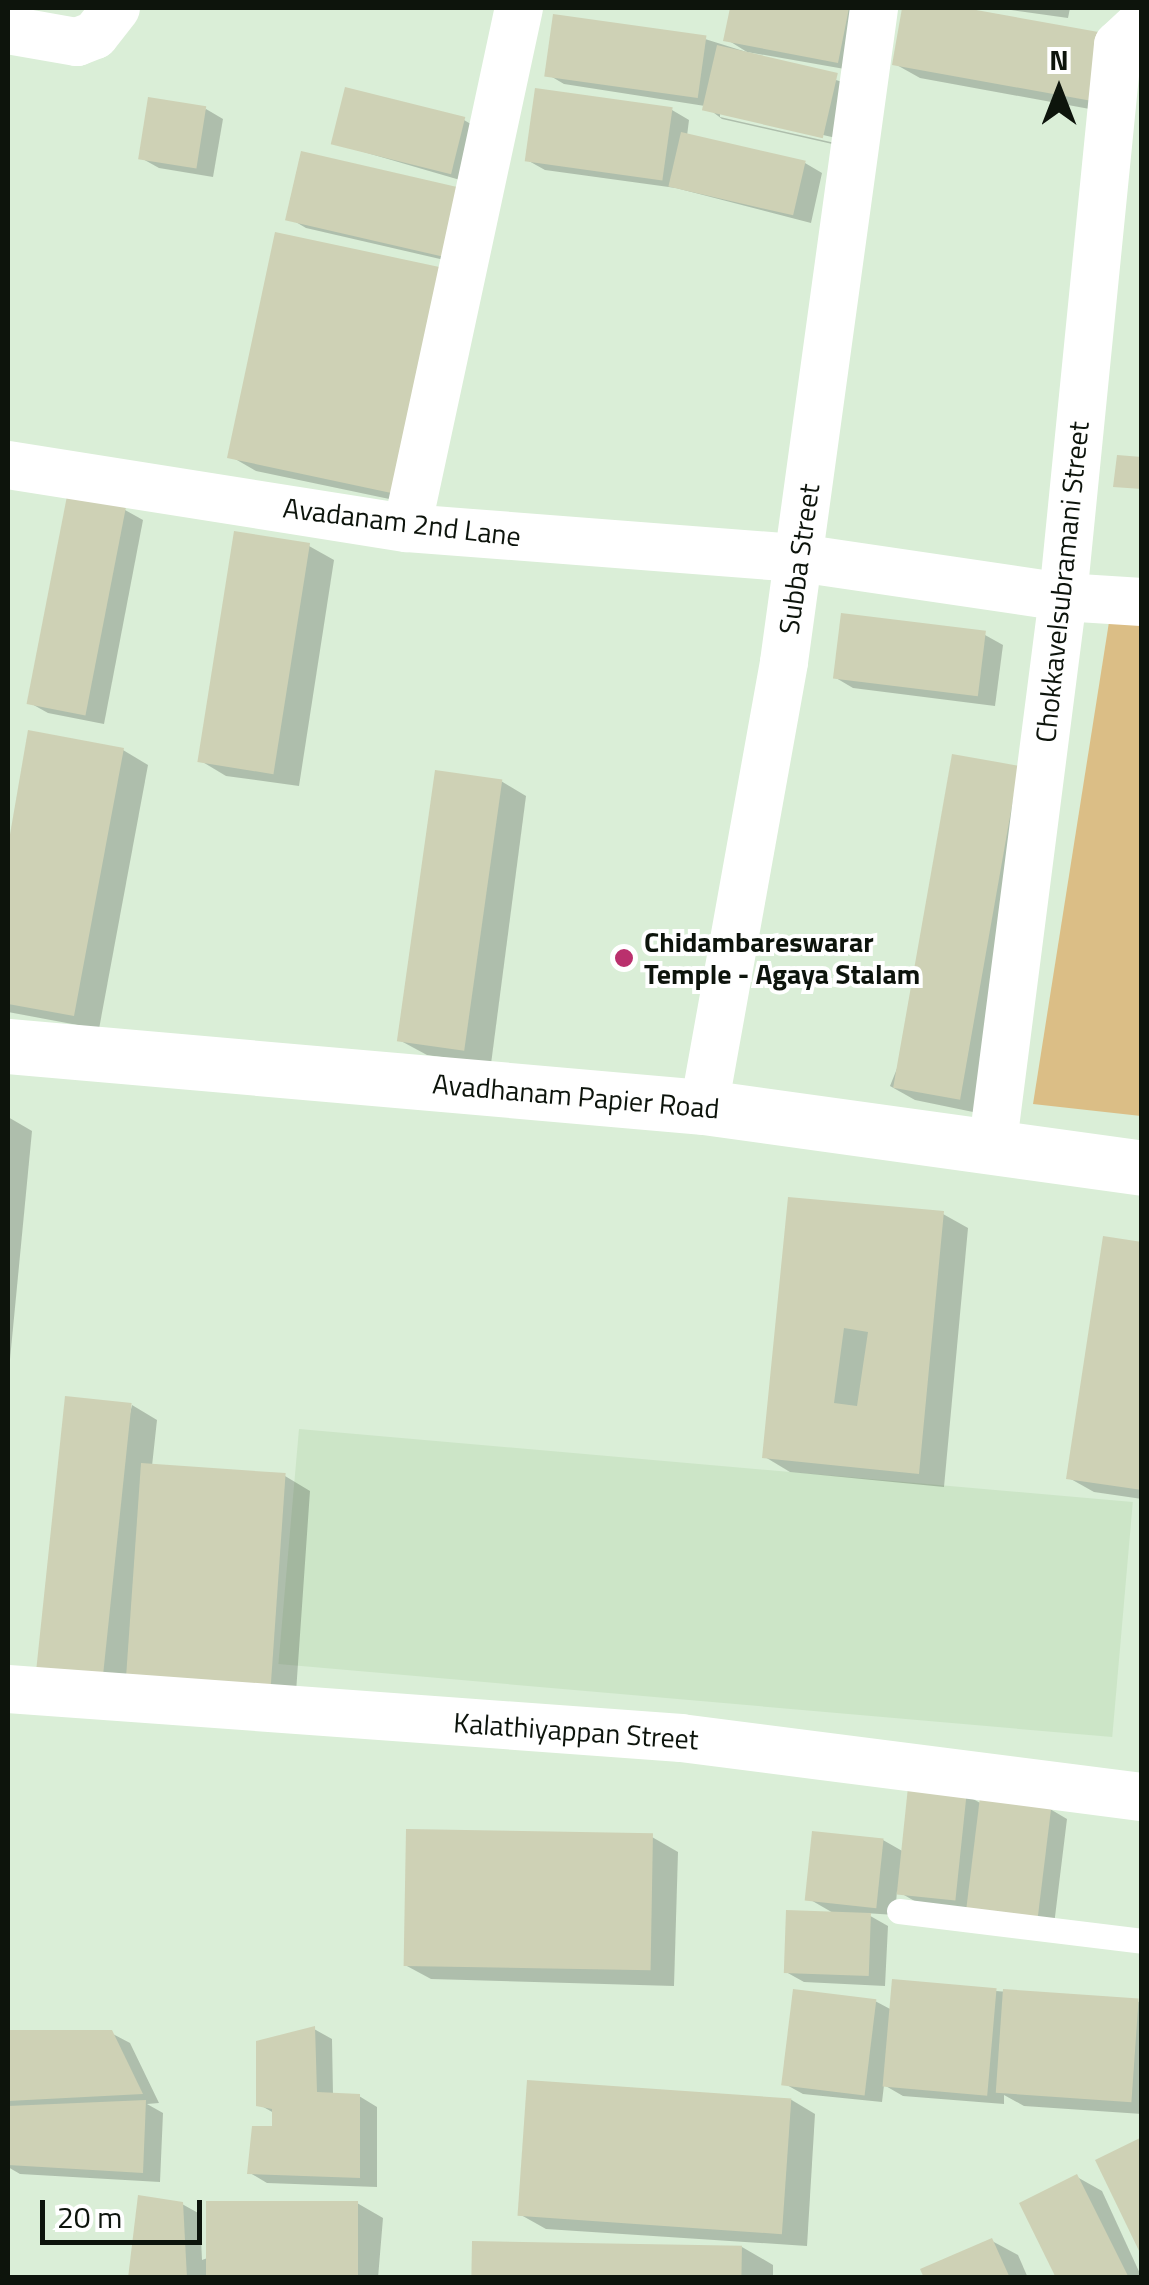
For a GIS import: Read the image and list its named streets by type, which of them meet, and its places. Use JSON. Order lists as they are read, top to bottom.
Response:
{
  "streets": {
    "street": [
      "Avadanam 2nd Lane",
      "Subba Street",
      "Chokkavelsubramani Street",
      "Avadhanam Papier Road",
      "Kalathiyappan Street"
    ]
  },
  "crossings": [
    ["Avadanam 2nd Lane", "Subba Street"],
    ["Avadanam 2nd Lane", "Chokkavelsubramani Street"],
    ["Subba Street", "Avadhanam Papier Road"],
    ["Chokkavelsubramani Street", "Avadhanam Papier Road"]
  ],
  "places": ["Chidambareswarar Temple - Agaya Stalam"],
  "scale_bar": "20 m",
  "north": "top"
}
